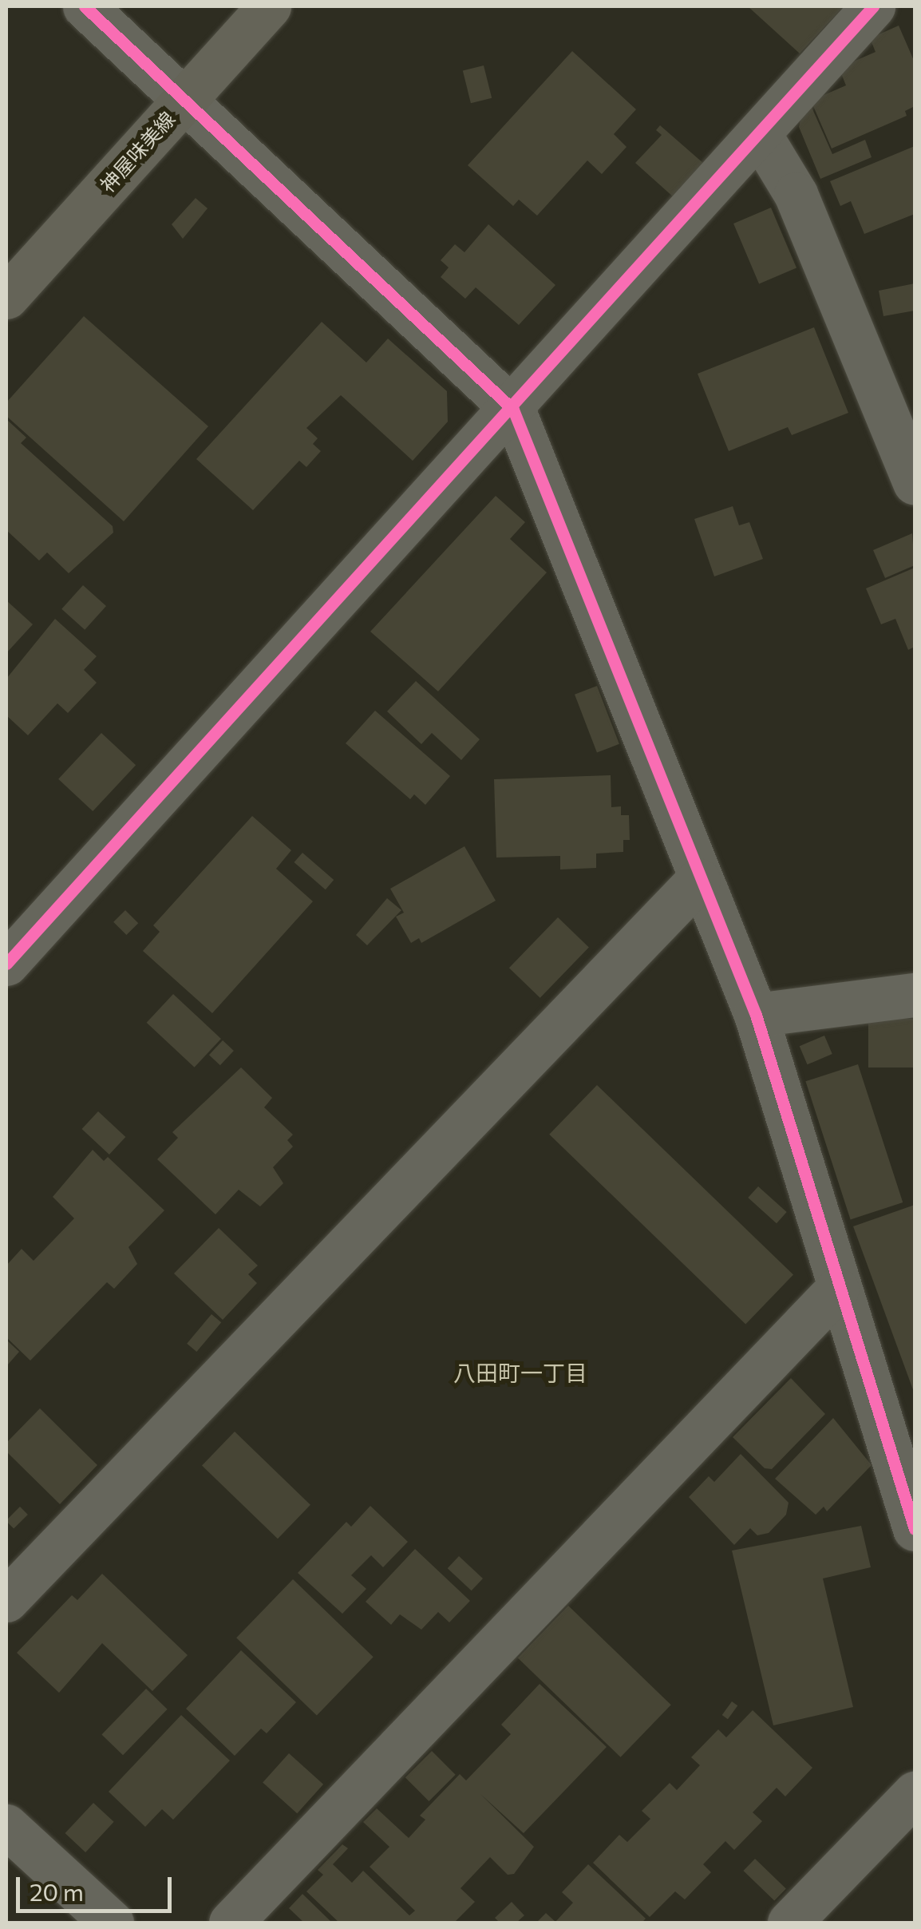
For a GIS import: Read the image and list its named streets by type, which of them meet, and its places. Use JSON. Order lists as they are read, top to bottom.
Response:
{
  "streets": {
    "main road": ["神屋味美線"]
  },
  "districts": ["八田町一丁目"],
  "scale_bar": "20 m"
}
